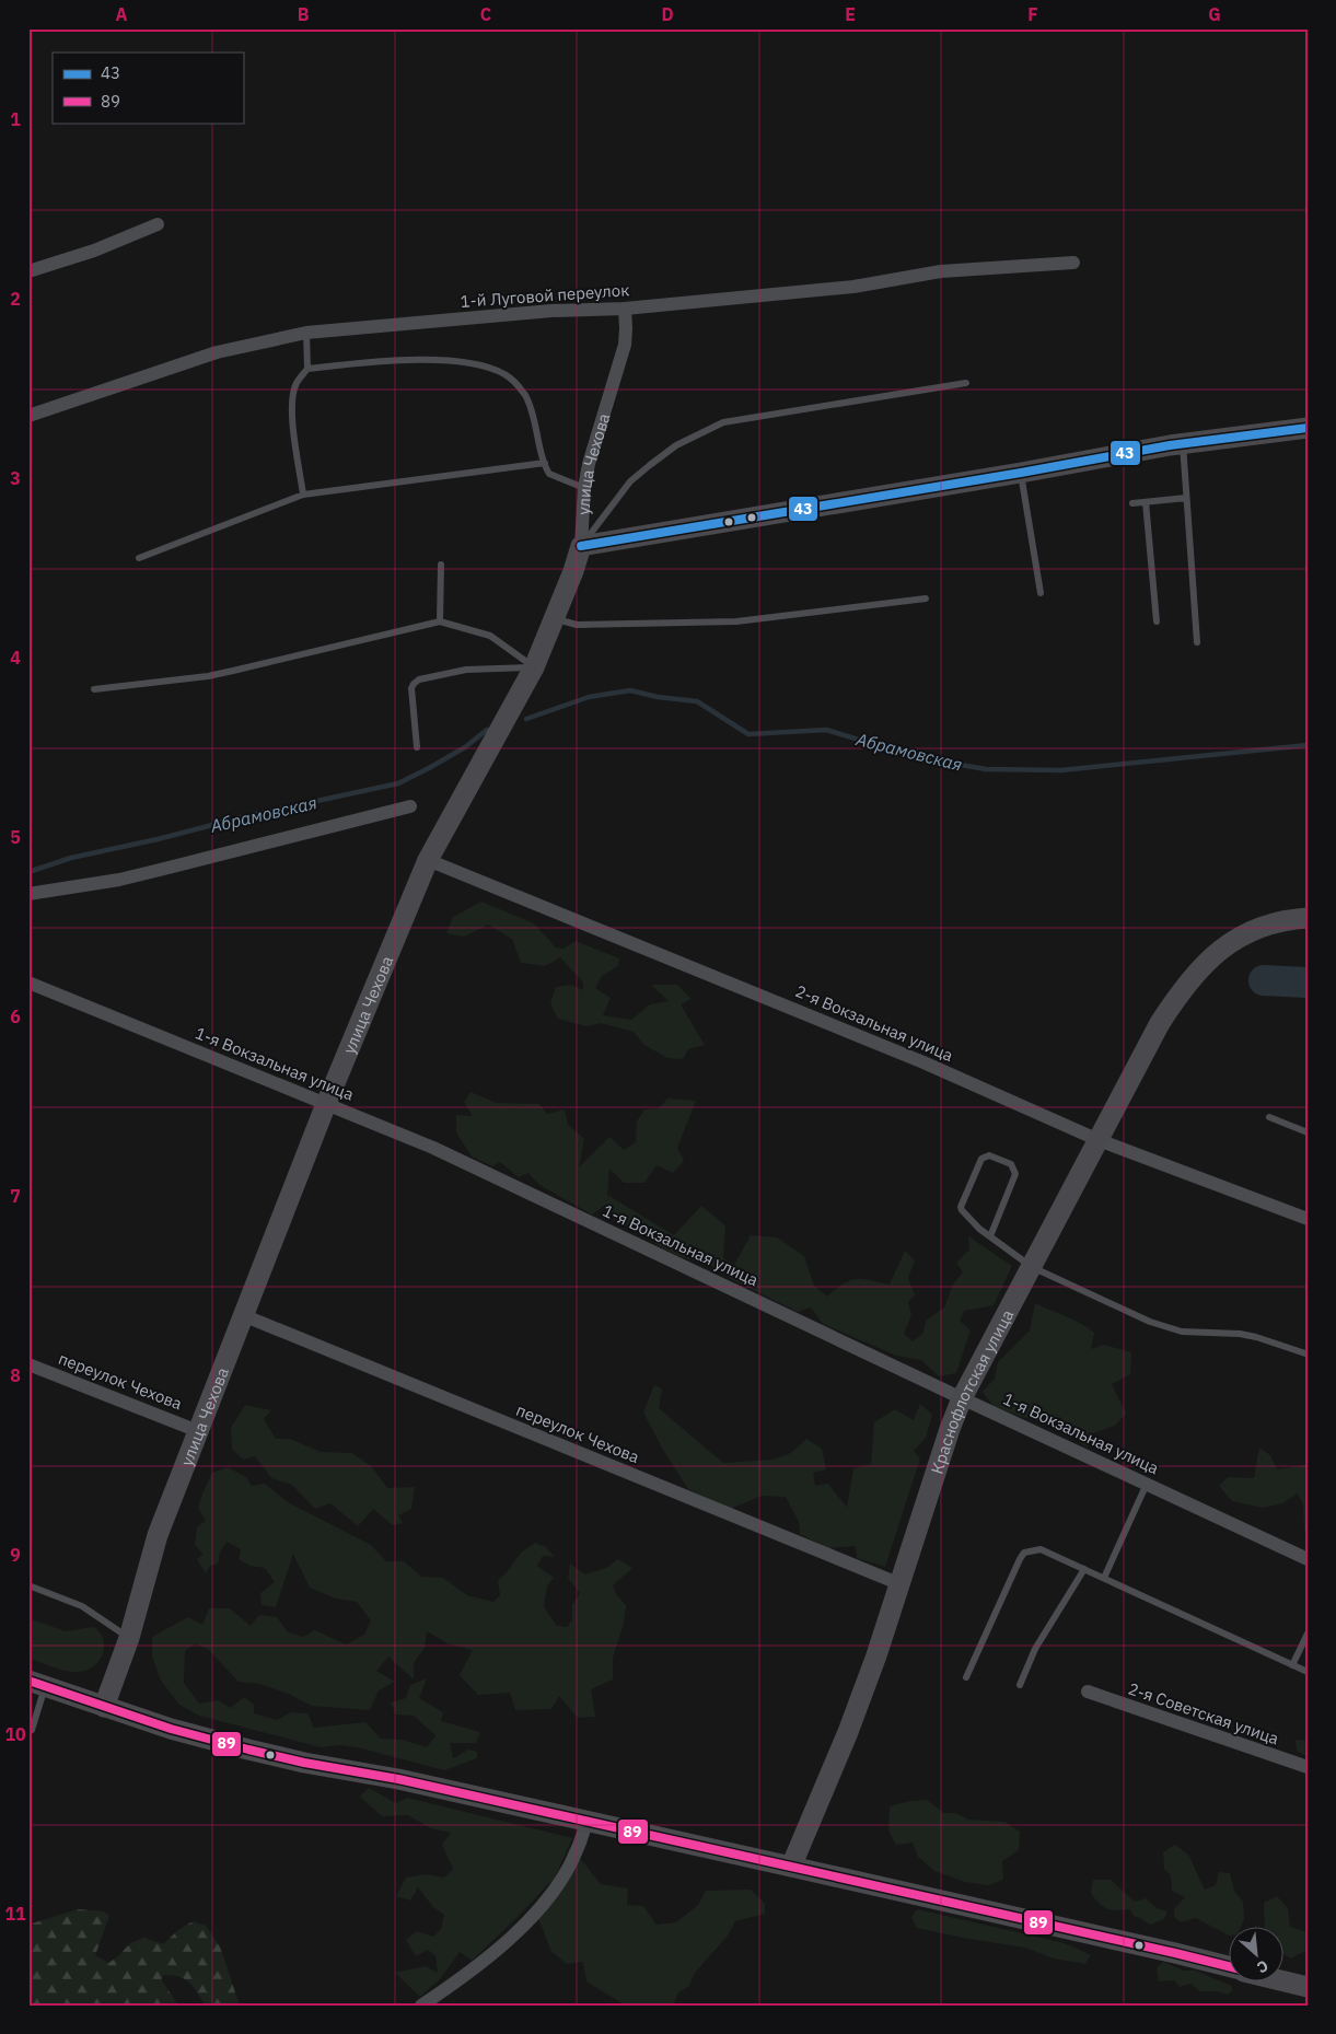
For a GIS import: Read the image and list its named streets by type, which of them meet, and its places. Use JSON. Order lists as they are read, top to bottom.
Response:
{
  "streets": {
    "street": [
      "1-й Луговой переулок",
      "улица Чехова",
      "2-я Вокзальная улица",
      "1-я Вокзальная улица",
      "переулок Чехова",
      "Краснофлотская улица",
      "2-я Советская улица"
    ]
  },
  "crossings": [
    ["1-й Луговой переулок", "улица Чехова"],
    ["улица Чехова", "2-я Вокзальная улица"],
    ["улица Чехова", "1-я Вокзальная улица"],
    ["улица Чехова", "переулок Чехова"],
    ["2-я Вокзальная улица", "Краснофлотская улица"],
    ["1-я Вокзальная улица", "Краснофлотская улица"],
    ["переулок Чехова", "Краснофлотская улица"]
  ],
  "water": ["Абрамовская"],
  "lines": ["transit line 43", "transit line 89"],
  "legend": ["43", "89"],
  "north": "bottom right",
  "grid": {
    "columns": [
      "A",
      "B",
      "C",
      "D",
      "E",
      "F",
      "G"
    ],
    "rows": [
      "1",
      "2",
      "3",
      "4",
      "5",
      "6",
      "7",
      "8",
      "9",
      "10",
      "11"
    ]
  }
}
